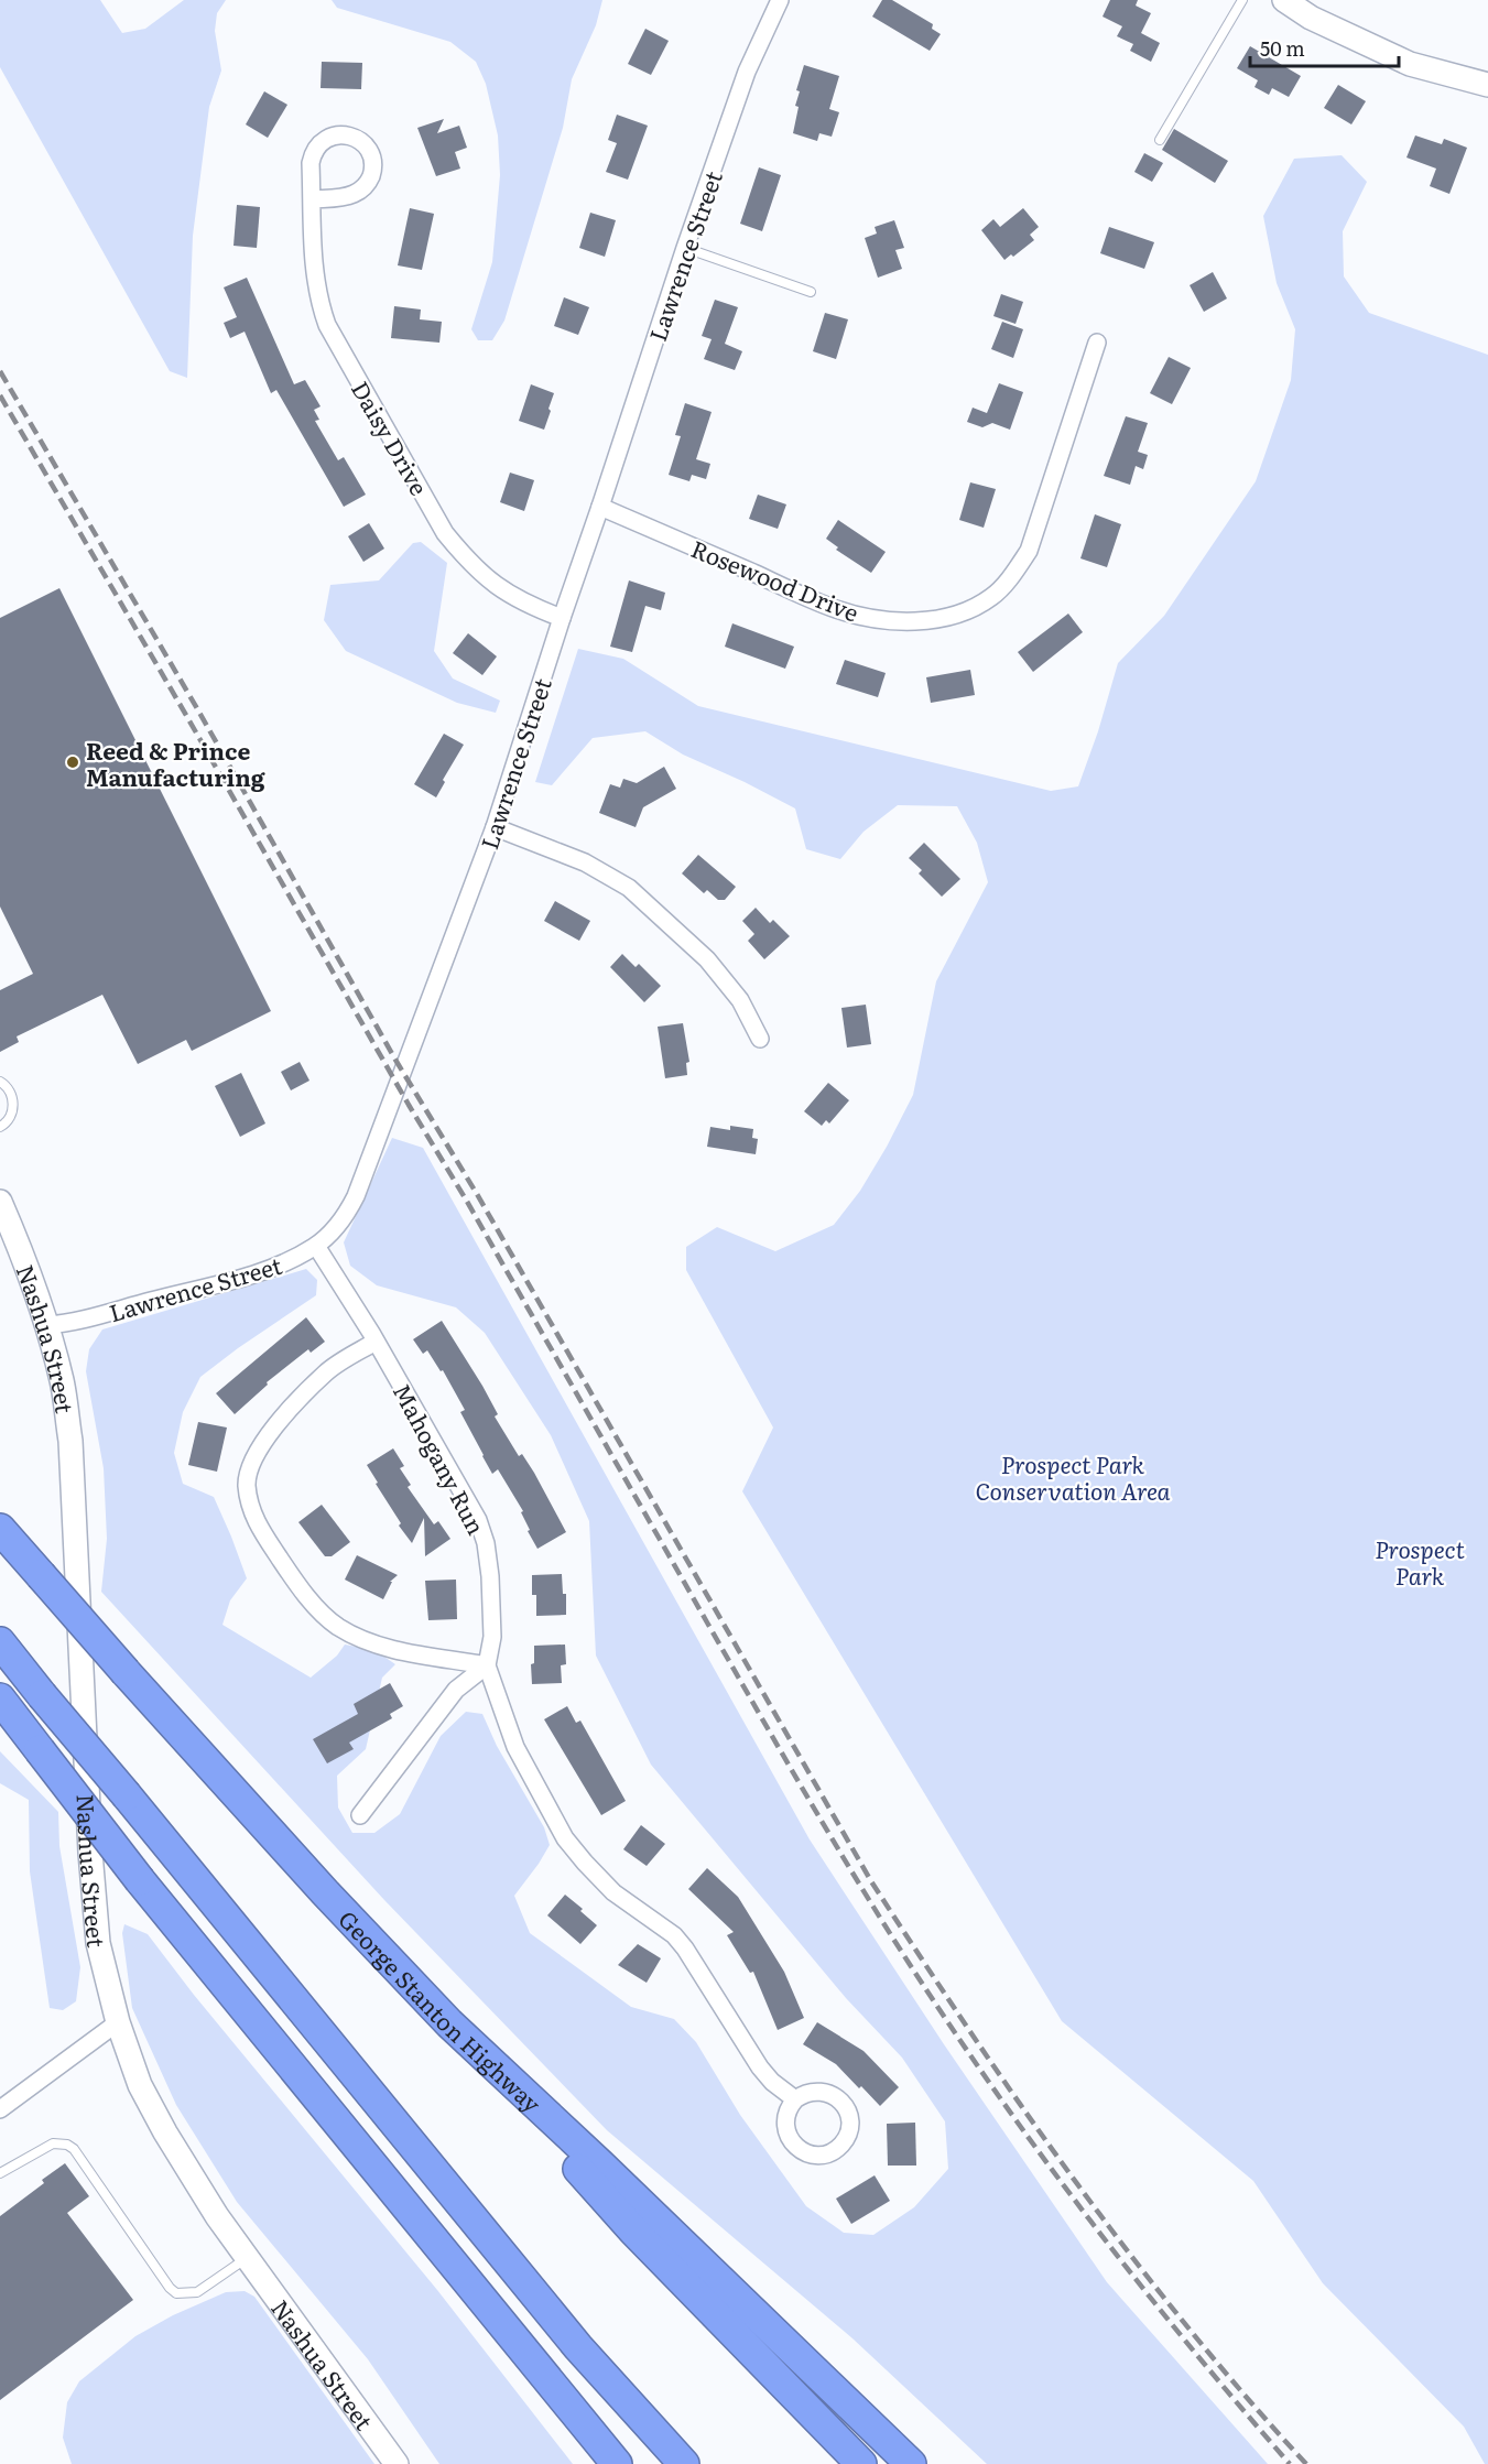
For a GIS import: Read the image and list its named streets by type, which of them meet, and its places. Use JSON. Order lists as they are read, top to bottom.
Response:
{
  "streets": {
    "highway": ["George Stanton Highway"],
    "main road": ["Nashua Street"],
    "street": [
      "Lawrence Street",
      "Daisy Drive",
      "Rosewood Drive",
      "Mahogany Run"
    ]
  },
  "crossings": [
    ["Lawrence Street", "Daisy Drive"],
    ["Lawrence Street", "Rosewood Drive"],
    ["Lawrence Street", "Nashua Street"],
    ["Lawrence Street", "Mahogany Run"]
  ],
  "parks": ["Prospect Park Conservation Area", "Prospect Park"],
  "places": ["Reed & Prince Manufacturing"],
  "scale_bar": "50 m"
}
